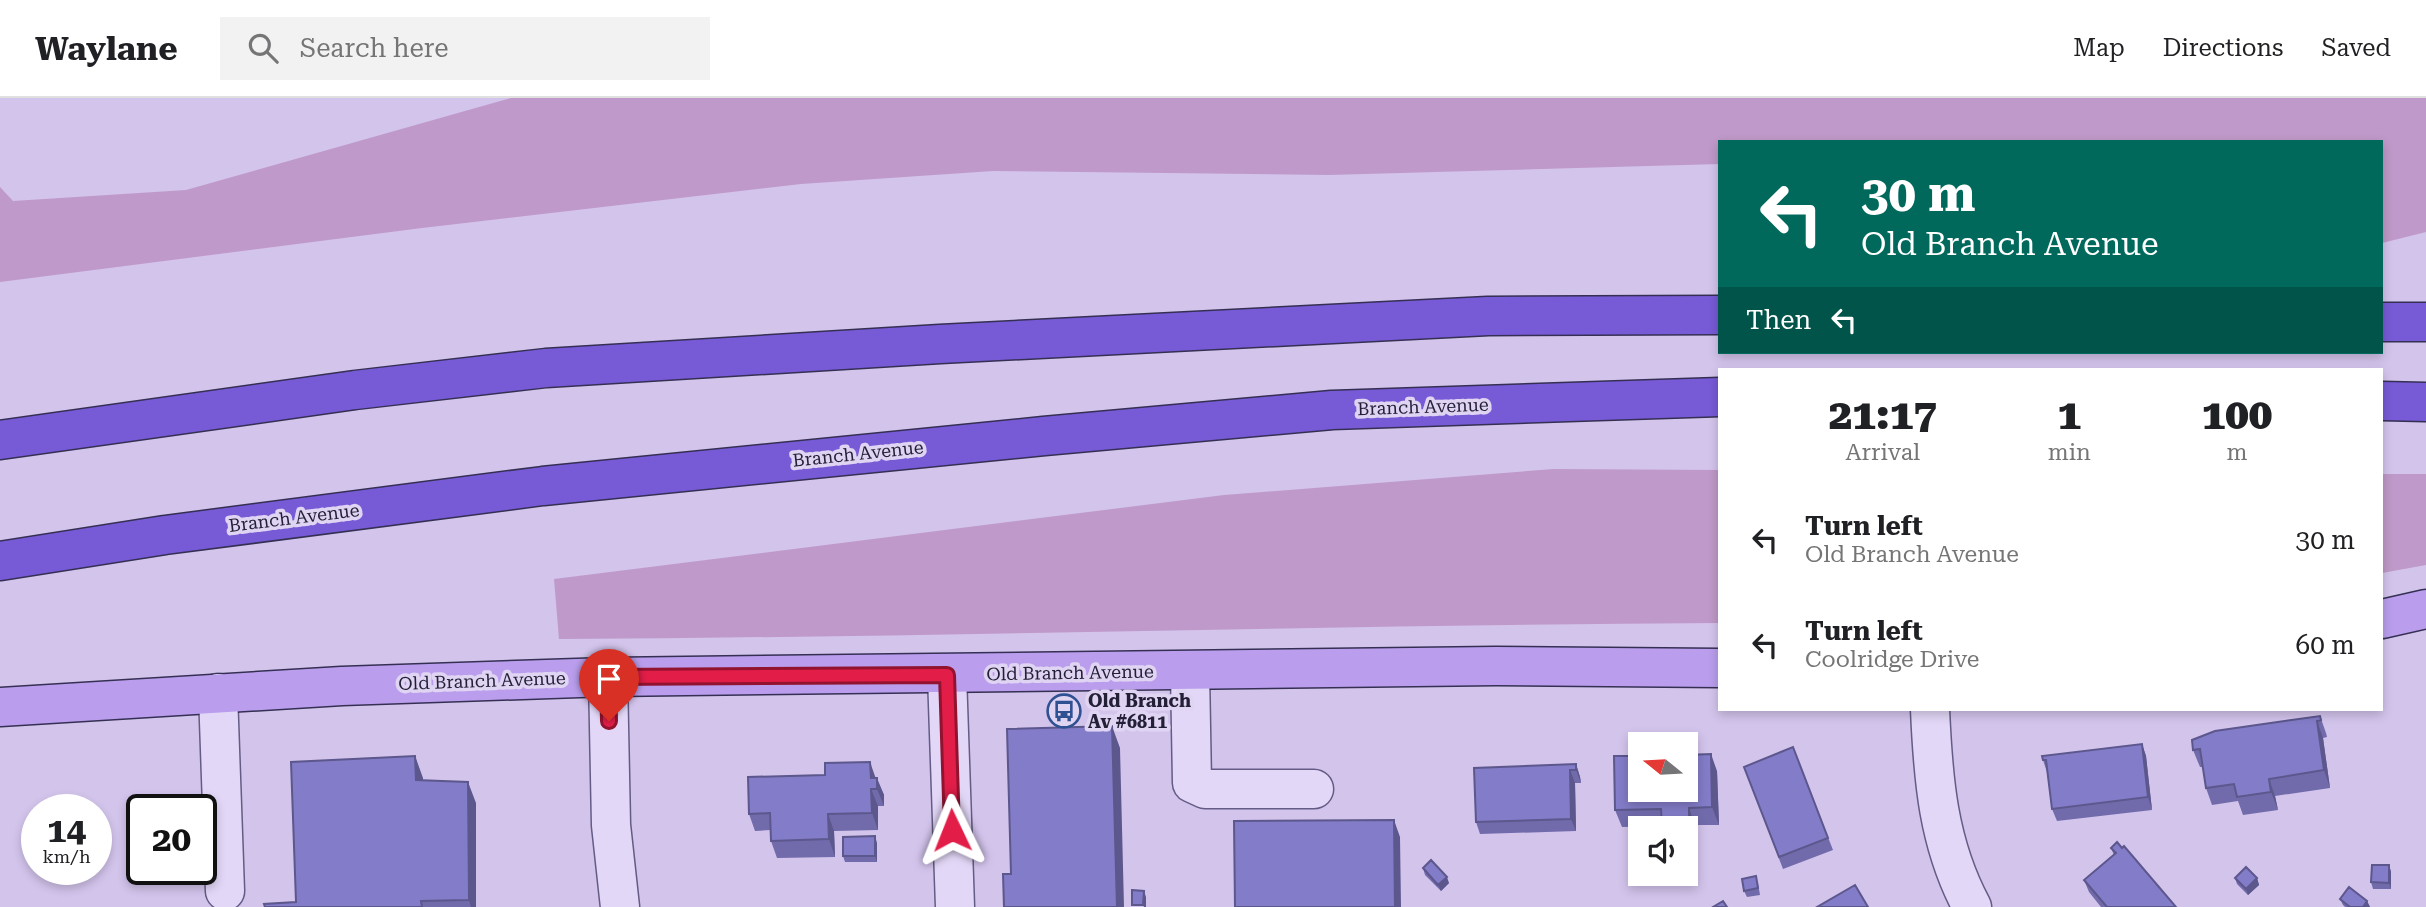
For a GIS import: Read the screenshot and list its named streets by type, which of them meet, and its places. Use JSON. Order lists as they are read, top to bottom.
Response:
{
  "streets": {
    "highway": ["Branch Avenue"],
    "main road": ["Old Branch Avenue"]
  },
  "places": {
    "bus stop": ["Old Branch Av #6811"]
  },
  "north": "left",
  "page": {
    "header": "Waylane",
    "search": "Search here",
    "nav": ["Map", "Directions", "Saved"],
    "turn": ["30 m", "Old Branch Avenue"],
    "then": "Then",
    "eta": [
      "21:17",
      "Arrival",
      "1",
      "min",
      "100",
      "m"
    ],
    "list": [
      {
        "name": "Turn left",
        "note": "Old Branch Avenue",
        "value": "30 m"
      },
      {
        "name": "Turn left",
        "note": "Coolridge Drive",
        "value": "60 m"
      }
    ],
    "speed": "14 km/h",
    "limit": "20"
  }
}
